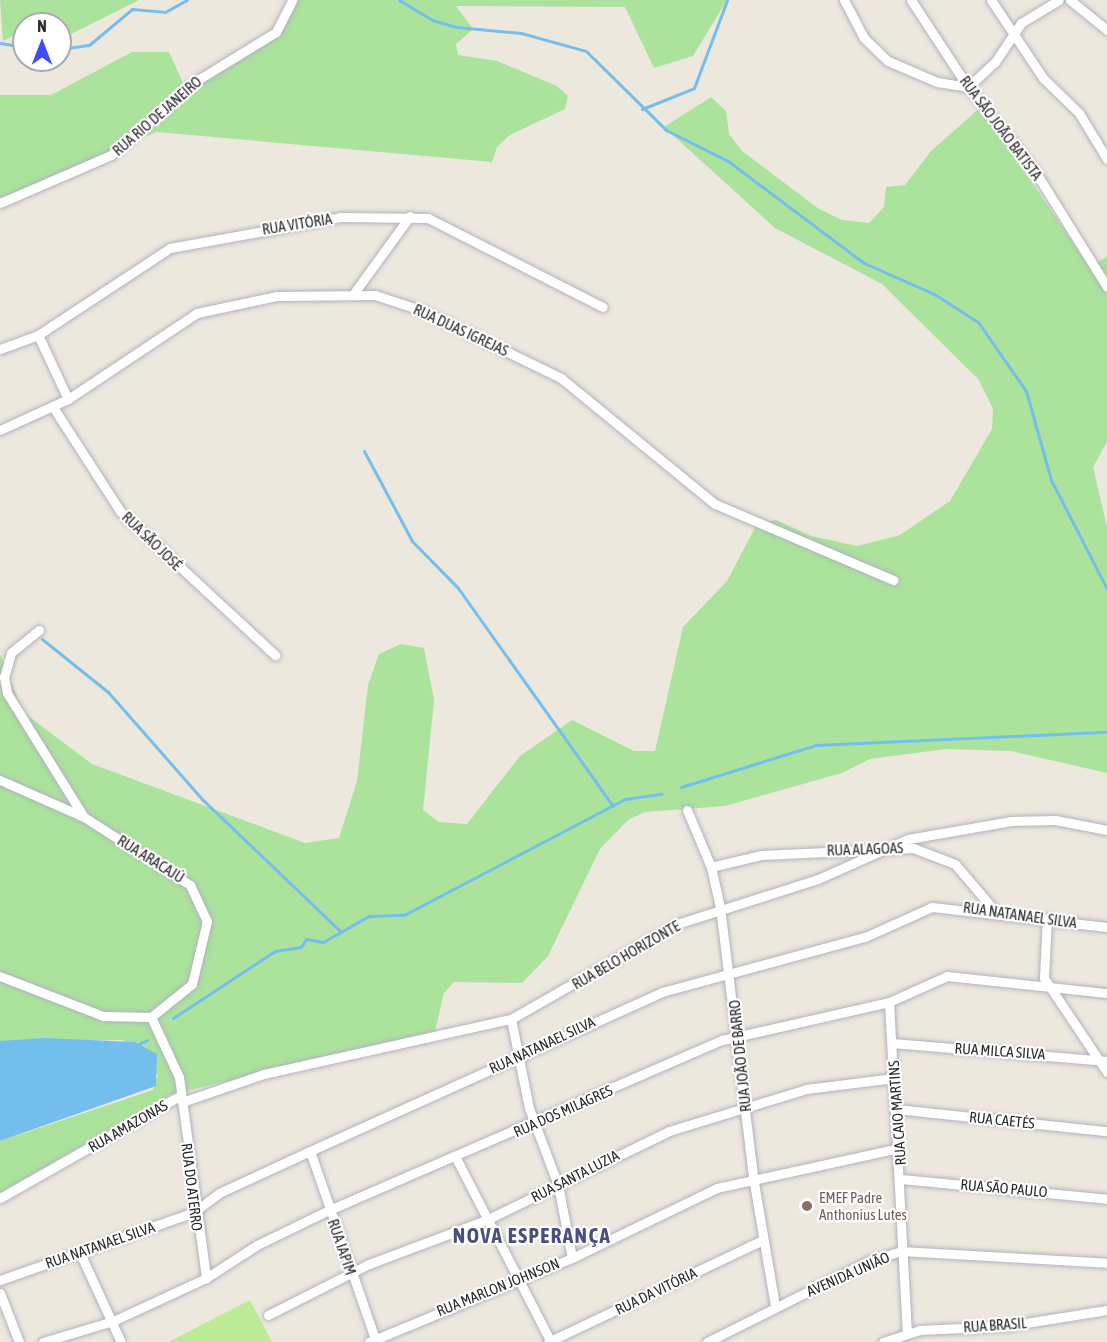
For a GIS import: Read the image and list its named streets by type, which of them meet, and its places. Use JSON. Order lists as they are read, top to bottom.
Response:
{
  "streets": {
    "street": [
      "RUA RIO DE JANEIRO",
      "RUA SÃO JOÃO BATISTA",
      "RUA VITÓRIA",
      "RUA DUAS IGREJAS",
      "RUA SÃO JOSÉ",
      "RUA ALAGOAS",
      "RUA ARACAJÚ",
      "RUA NATANAEL SILVA",
      "RUA BELO HORIZONTE",
      "RUA MILCA SILVA",
      "RUA JOÃO DE BARRO",
      "RUA DOS MILAGRES",
      "RUA CAIO MARTINS",
      "RUA CAETÉS",
      "RUA AMAZONAS",
      "RUA SANTA LUZIA",
      "RUA DO ATERRO",
      "RUA SÃO PAULO",
      "RUA IAPIM",
      "AVENIDA UNIÃO",
      "RUA MARLON JOHNSON",
      "RUA DA VITÓRIA",
      "RUA BRASIL"
    ]
  },
  "crossings": [
    ["RUA DUAS IGREJAS", "RUA SÃO JOSÉ"],
    ["RUA ALAGOAS", "RUA NATANAEL SILVA"],
    ["RUA ALAGOAS", "RUA BELO HORIZONTE"],
    ["RUA ALAGOAS", "RUA JOÃO DE BARRO"],
    ["RUA ARACAJÚ", "RUA AMAZONAS"],
    ["RUA NATANAEL SILVA", "RUA JOÃO DE BARRO"],
    ["RUA NATANAEL SILVA", "RUA DO ATERRO"],
    ["RUA NATANAEL SILVA", "RUA IAPIM"],
    ["RUA BELO HORIZONTE", "RUA JOÃO DE BARRO"],
    ["RUA BELO HORIZONTE", "RUA AMAZONAS"],
    ["RUA BELO HORIZONTE", "RUA DO ATERRO"],
    ["RUA MILCA SILVA", "RUA CAIO MARTINS"],
    ["RUA JOÃO DE BARRO", "RUA DOS MILAGRES"],
    ["RUA JOÃO DE BARRO", "RUA SANTA LUZIA"],
    ["RUA JOÃO DE BARRO", "AVENIDA UNIÃO"],
    ["RUA JOÃO DE BARRO", "RUA MARLON JOHNSON"],
    ["RUA JOÃO DE BARRO", "RUA DA VITÓRIA"],
    ["RUA DOS MILAGRES", "RUA CAIO MARTINS"],
    ["RUA DOS MILAGRES", "RUA DO ATERRO"],
    ["RUA DOS MILAGRES", "RUA IAPIM"],
    ["RUA CAIO MARTINS", "RUA CAETÉS"],
    ["RUA CAIO MARTINS", "RUA SANTA LUZIA"],
    ["RUA CAIO MARTINS", "RUA SÃO PAULO"],
    ["RUA CAIO MARTINS", "AVENIDA UNIÃO"],
    ["RUA CAIO MARTINS", "RUA MARLON JOHNSON"],
    ["RUA CAIO MARTINS", "RUA BRASIL"],
    ["RUA AMAZONAS", "RUA DO ATERRO"],
    ["RUA SANTA LUZIA", "RUA IAPIM"],
    ["RUA IAPIM", "RUA MARLON JOHNSON"]
  ],
  "districts": ["NOVA ESPERANÇA"],
  "places": ["EMEF Padre Anthonius Lutes"],
  "north": "top"
}
